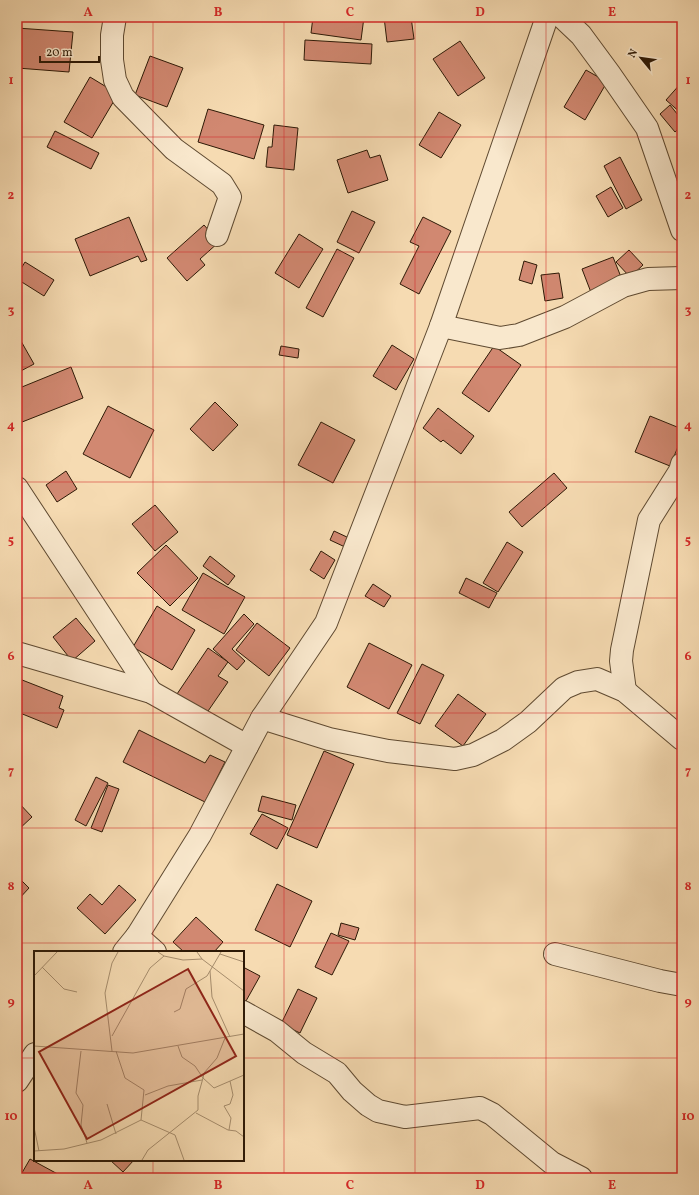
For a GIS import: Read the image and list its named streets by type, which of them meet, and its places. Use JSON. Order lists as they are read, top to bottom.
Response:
{
  "scale_bar": "20 m",
  "north": "top left",
  "grid": {
    "columns": [
      "A",
      "B",
      "C",
      "D",
      "E"
    ],
    "rows": [
      "1",
      "2",
      "3",
      "4",
      "5",
      "6",
      "7",
      "8",
      "9",
      "10"
    ]
  }
}
